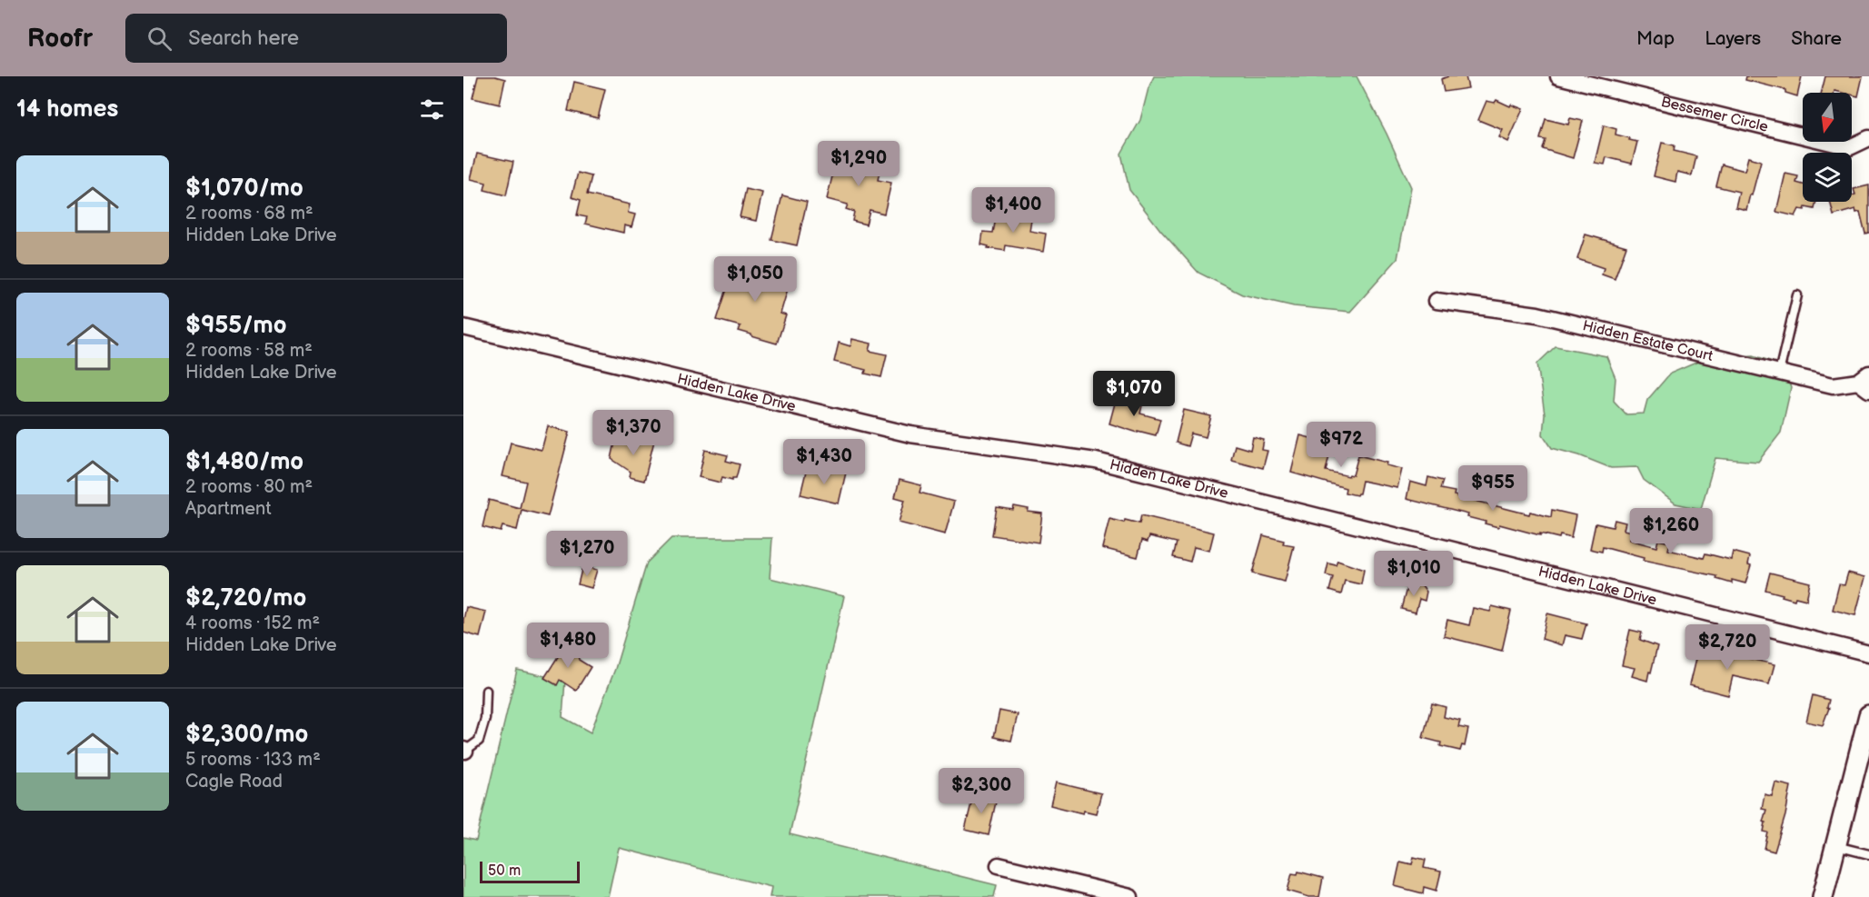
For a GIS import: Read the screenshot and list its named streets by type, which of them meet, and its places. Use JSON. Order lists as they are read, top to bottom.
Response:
{
  "streets": {
    "street": ["Bessemer Circle", "Hidden Estate Court", "Hidden Lake Drive"]
  },
  "scale_bar": "50 m",
  "north": "bottom",
  "page": {
    "header": "Roofr",
    "search": "Search here",
    "nav": ["Map", "Layers", "Share"],
    "heading": "14 homes",
    "price": [
      "$1,290",
      "$1,400",
      "$1,050",
      "$1,070",
      "$1,370",
      "$972",
      "$1,430",
      "$955",
      "$1,260",
      "$1,270",
      "$1,010",
      "$1,480",
      "$2,720",
      "$2,300"
    ],
    "list": [
      {
        "name": "$1,070/mo",
        "note": "2 rooms · 68 m² · Hidden Lake Drive"
      },
      {
        "name": "$955/mo",
        "note": "2 rooms · 58 m² · Hidden Lake Drive"
      },
      {
        "name": "$1,480/mo",
        "note": "2 rooms · 80 m² · Apartment"
      },
      {
        "name": "$2,720/mo",
        "note": "4 rooms · 152 m² · Hidden Lake Drive"
      },
      {
        "name": "$2,300/mo",
        "note": "5 rooms · 133 m² · Cagle Road"
      }
    ],
    "scale": "50 m"
  }
}
